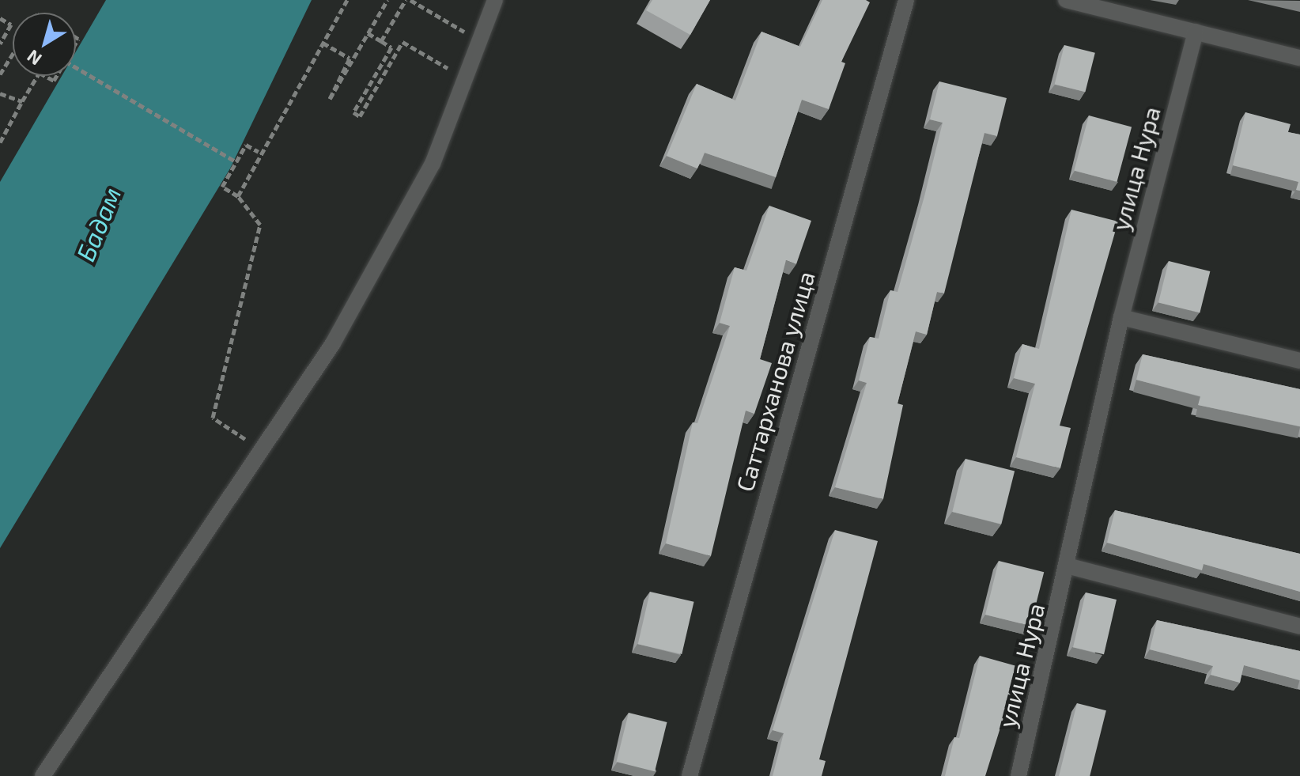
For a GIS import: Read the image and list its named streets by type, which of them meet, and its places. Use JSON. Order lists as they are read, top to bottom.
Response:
{
  "streets": {
    "street": ["улица Нура", "Саттарханова улица"]
  },
  "water": ["Бадам"],
  "north": "bottom left"
}
